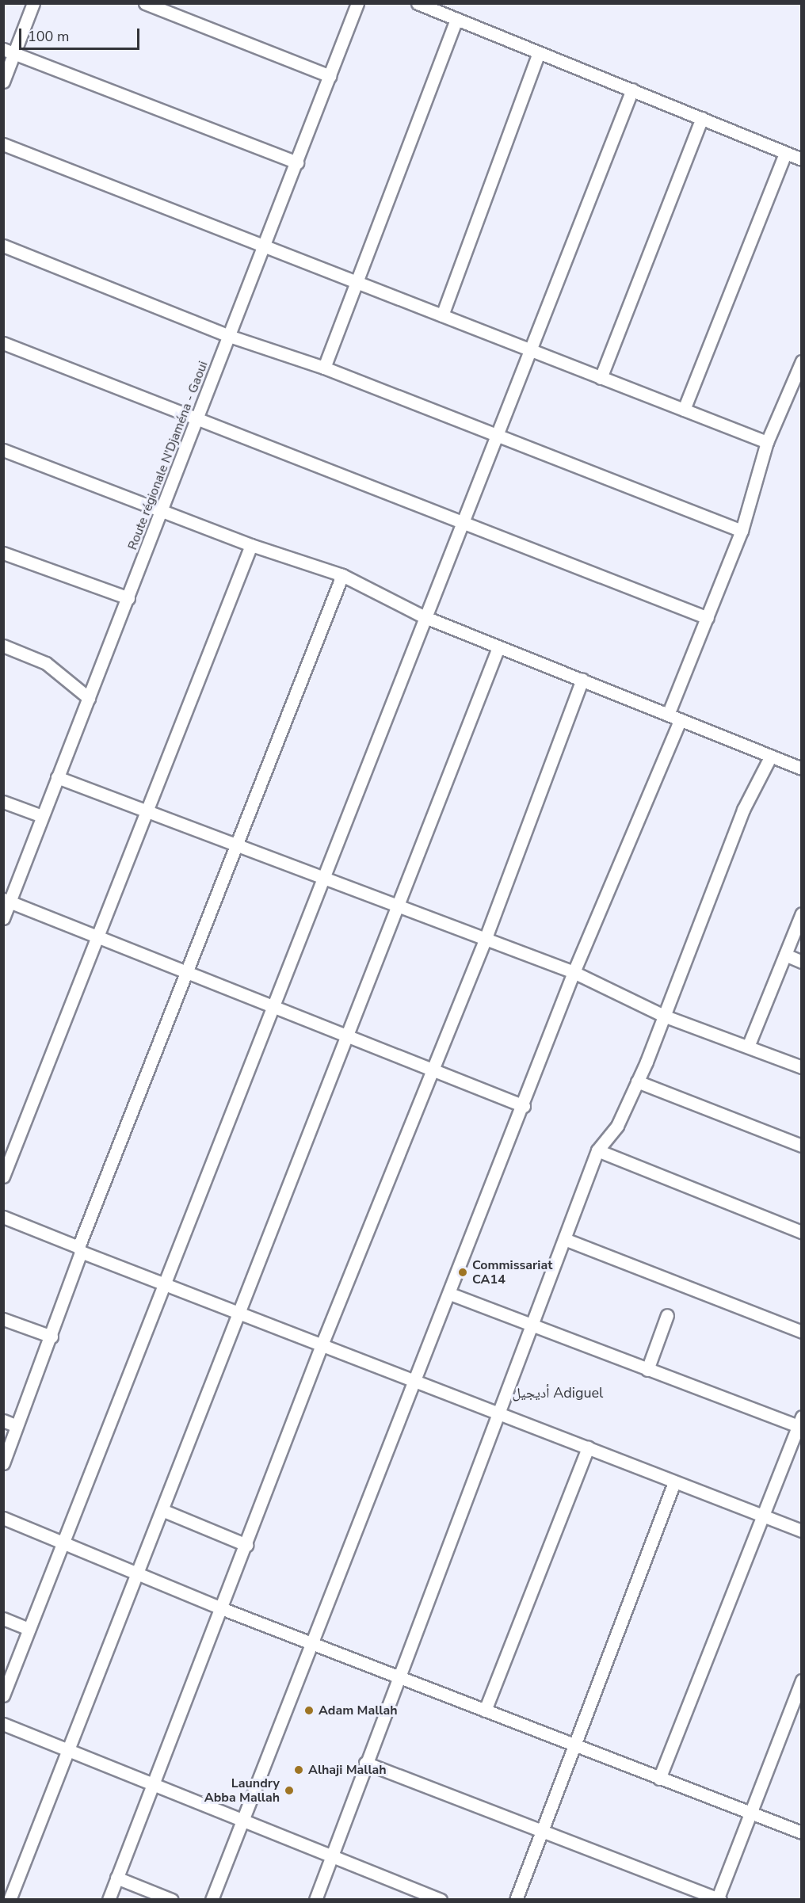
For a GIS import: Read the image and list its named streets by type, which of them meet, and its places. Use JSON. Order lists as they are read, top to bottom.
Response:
{
  "streets": {
    "street": ["Route régionale N'Djaména - Gaoui"]
  },
  "districts": ["أديجيل Adiguel"],
  "places": [
    "Commissariat CA14",
    "Adam Mallah",
    "Alhaji Mallah",
    "Laundry Abba Mallah"
  ],
  "scale_bar": "100 m"
}
